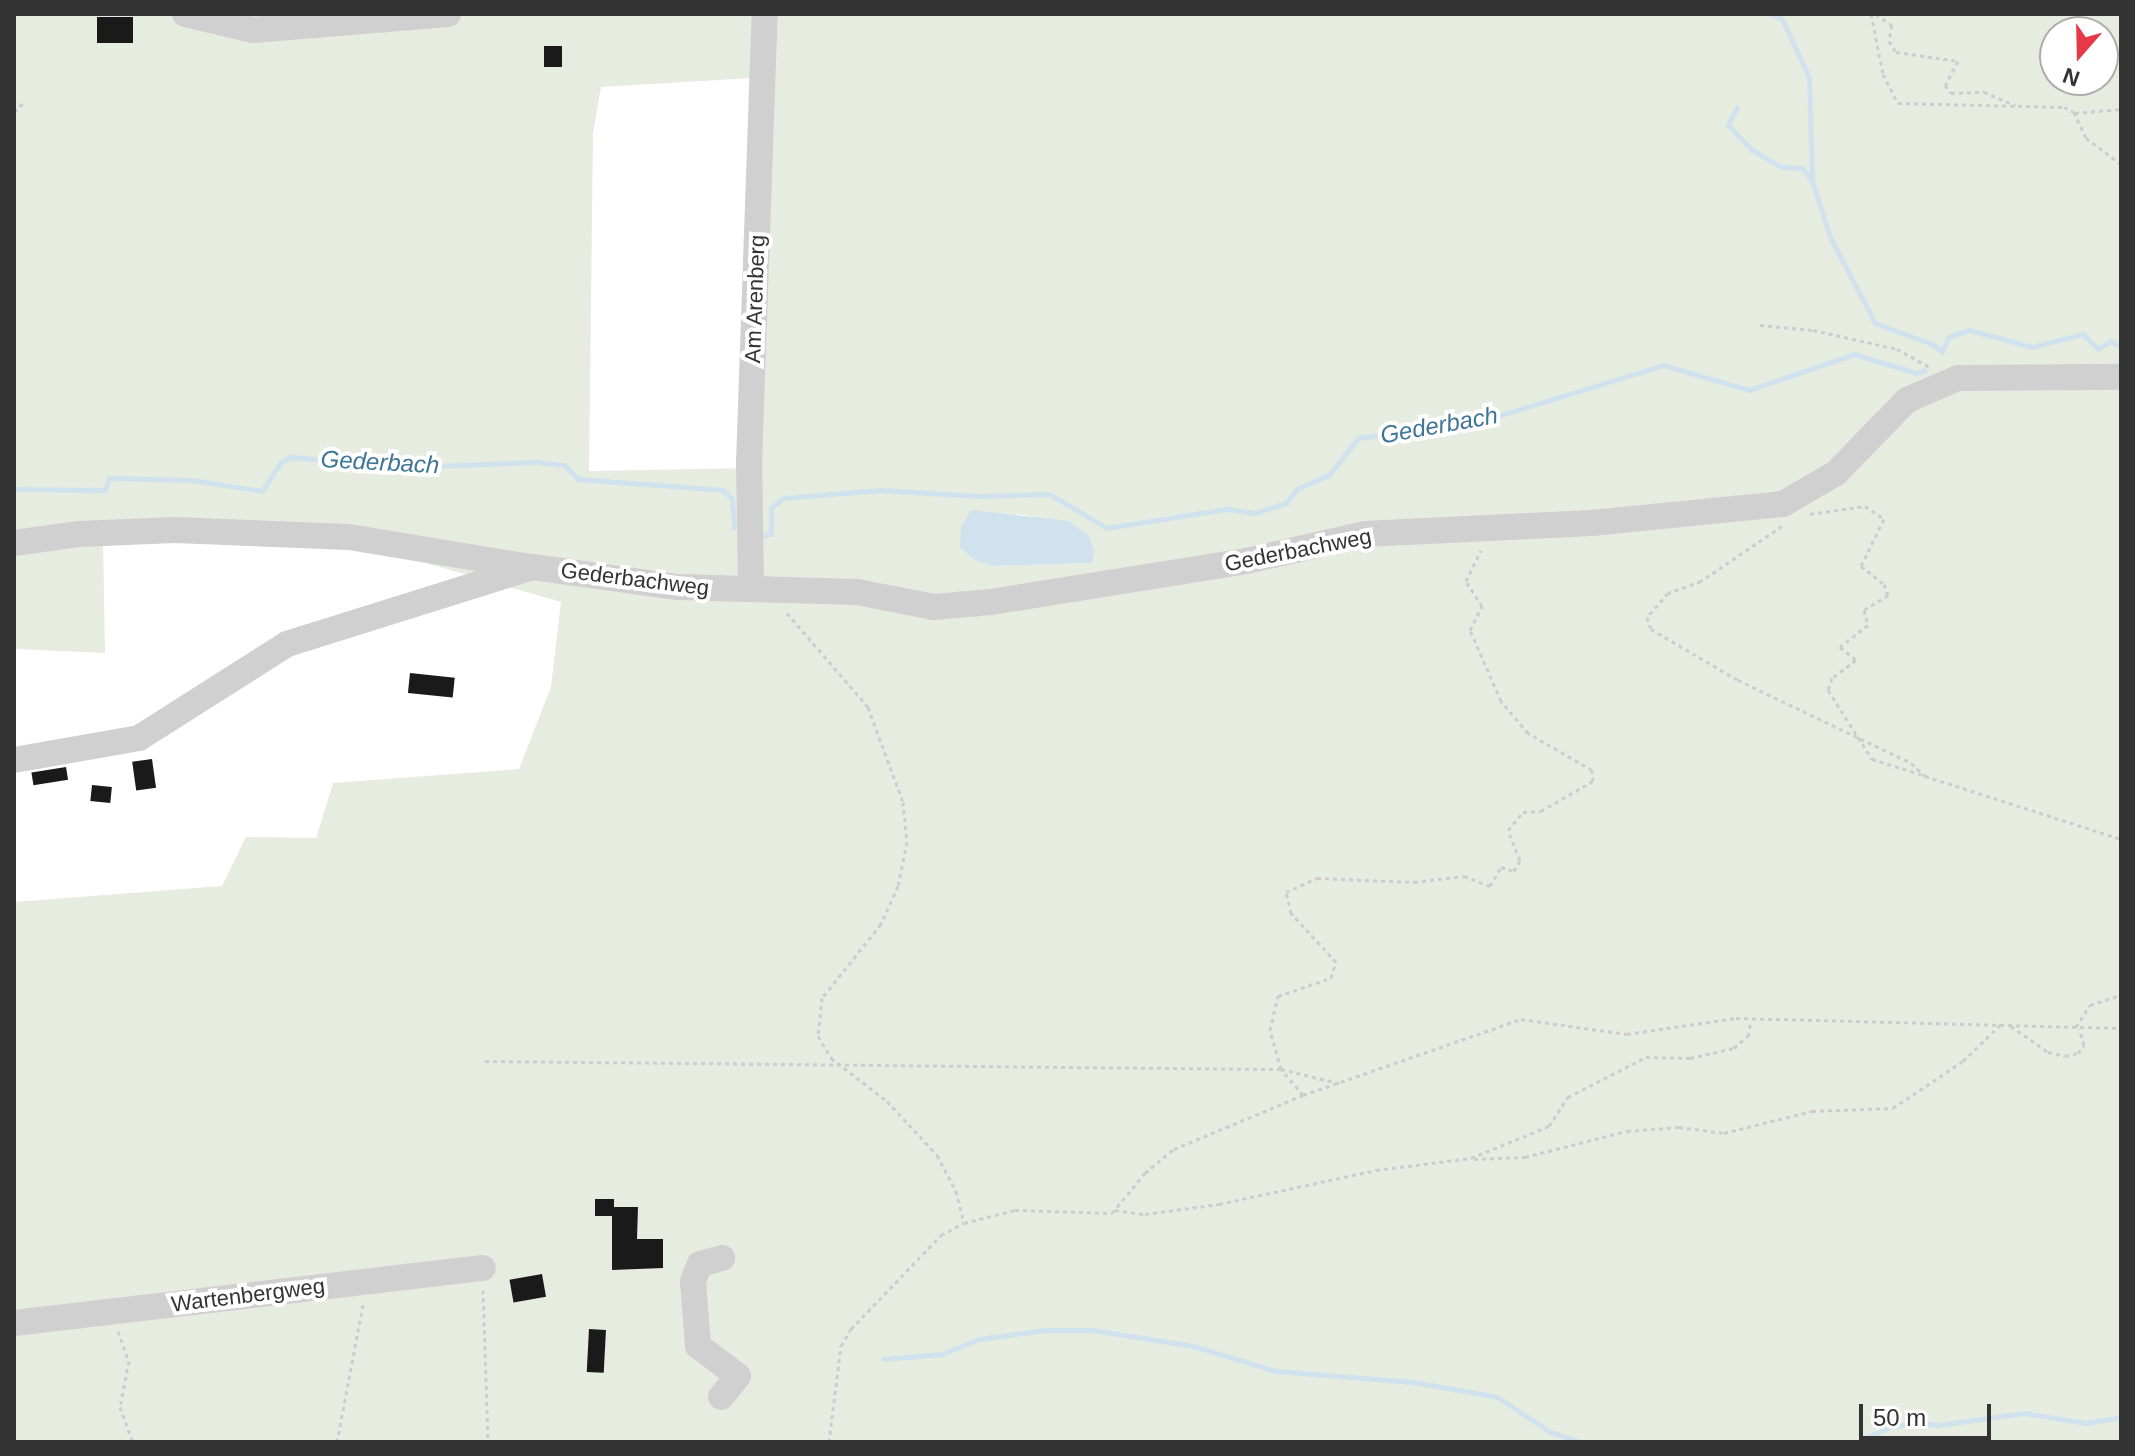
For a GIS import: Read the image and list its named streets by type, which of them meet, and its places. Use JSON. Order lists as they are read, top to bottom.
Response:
{
  "streets": {
    "street": ["Am Arenberg", "Gederbachweg", "Wartenbergweg"]
  },
  "crossings": [
    ["Am Arenberg", "Gederbachweg"]
  ],
  "water": ["Gederbach"],
  "scale_bar": "50 m",
  "north": "bottom"
}
